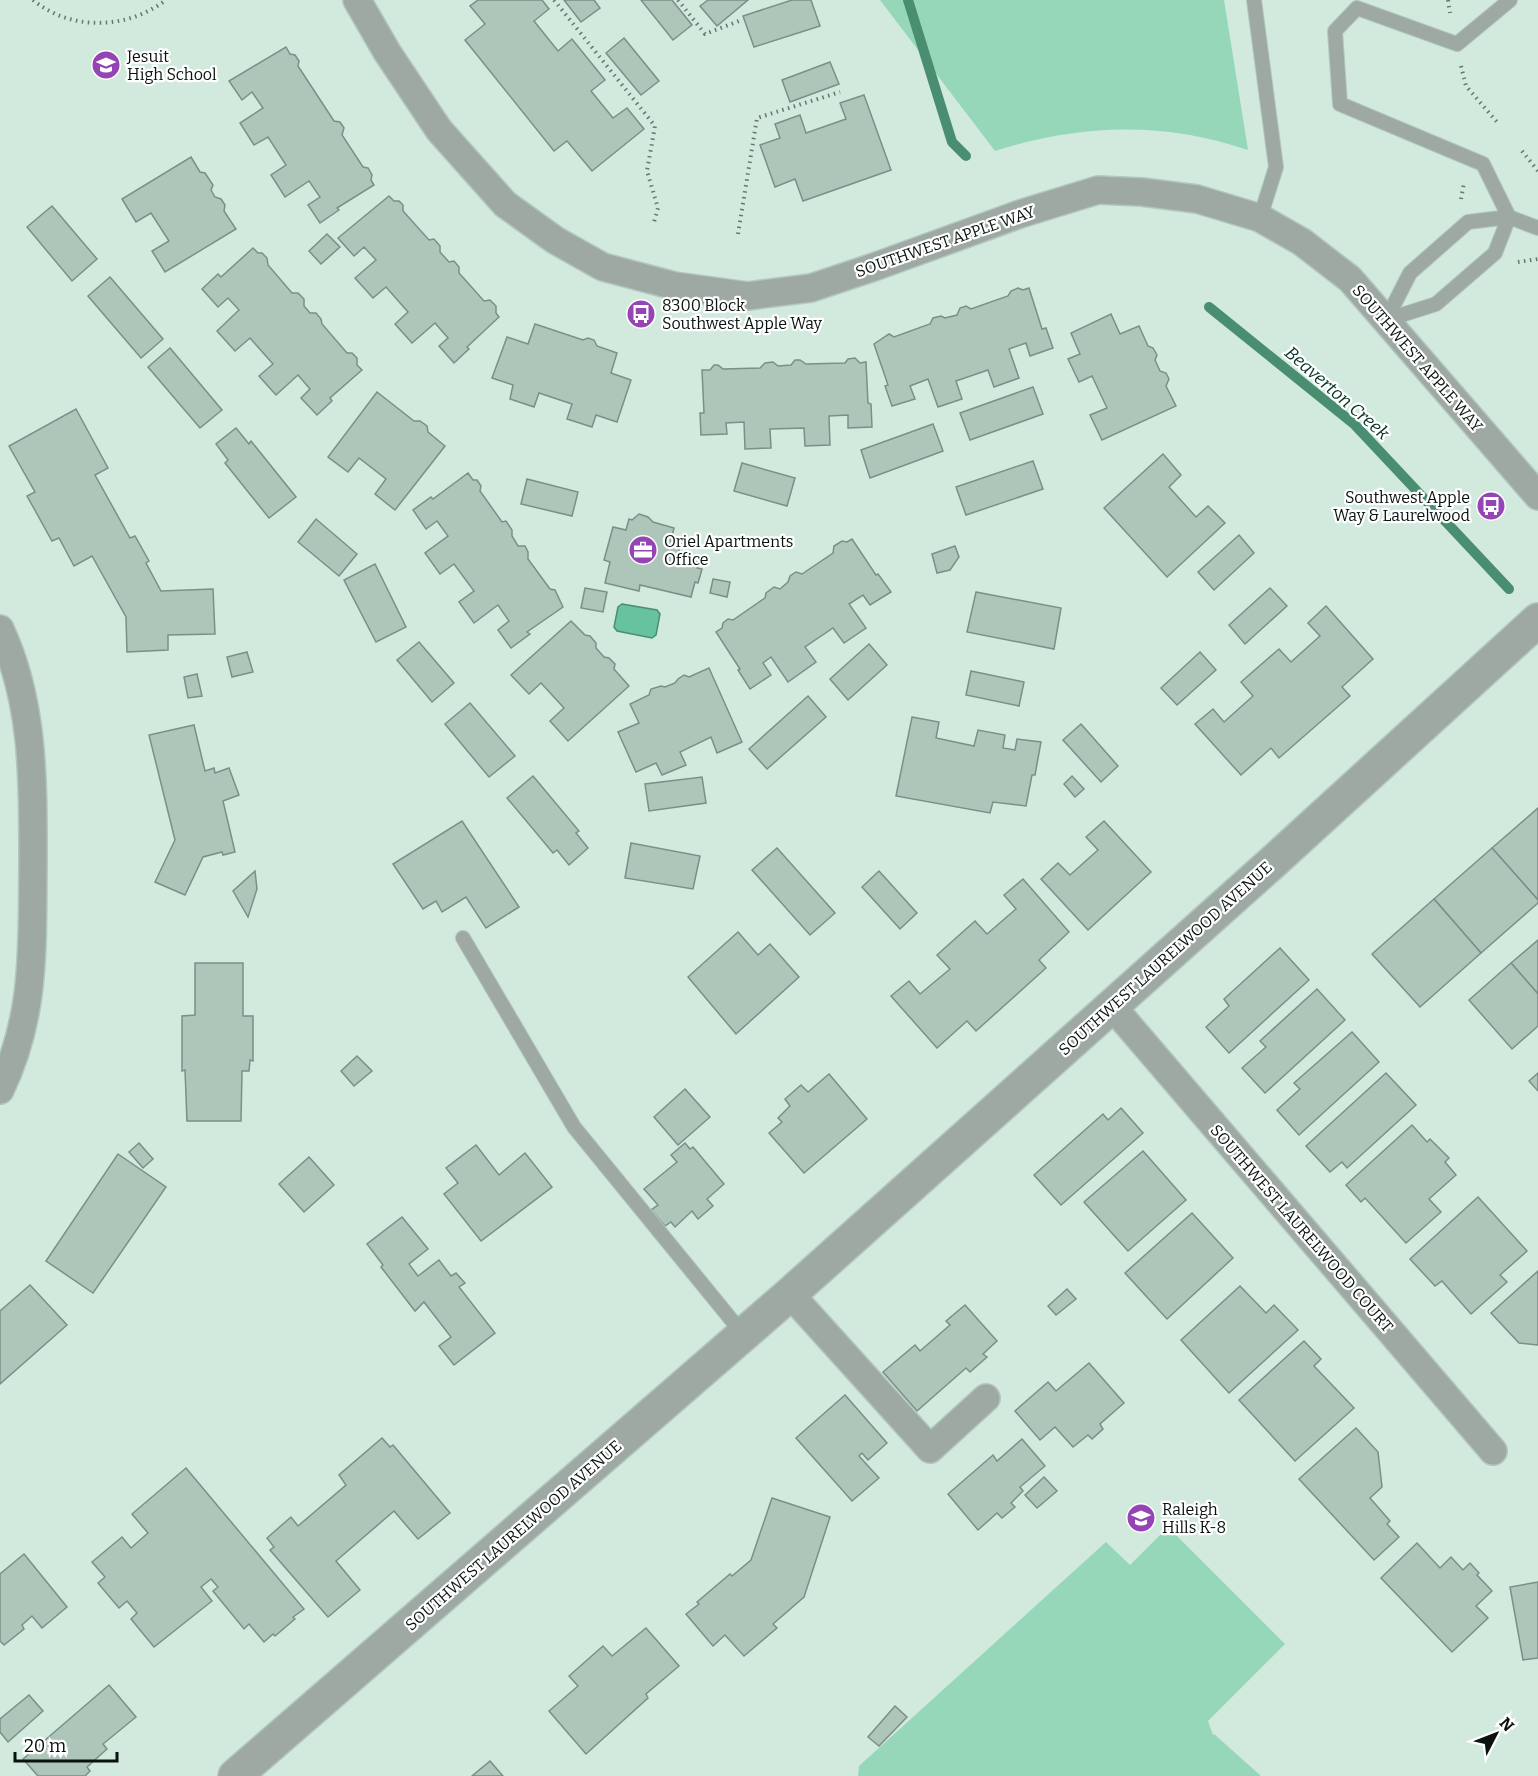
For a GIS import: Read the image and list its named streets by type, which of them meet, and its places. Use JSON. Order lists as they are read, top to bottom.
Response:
{
  "streets": {
    "street": ["SOUTHWEST APPLE WAY", "SOUTHWEST LAURELWOOD AVENUE", "SOUTHWEST LAURELWOOD COURT"]
  },
  "crossings": [
    ["SOUTHWEST LAURELWOOD AVENUE", "SOUTHWEST LAURELWOOD COURT"]
  ],
  "water": ["Beaverton Creek"],
  "places": {
    "school or university": ["Jesuit High School", "Raleigh Hills K-8"],
    "bus stop": ["8300 Block Southwest Apple Way", "Southwest Apple Way & Laurelwood"],
    "office": ["Oriel Apartments Office"]
  },
  "scale_bar": "20 m",
  "north": "top right"
}
